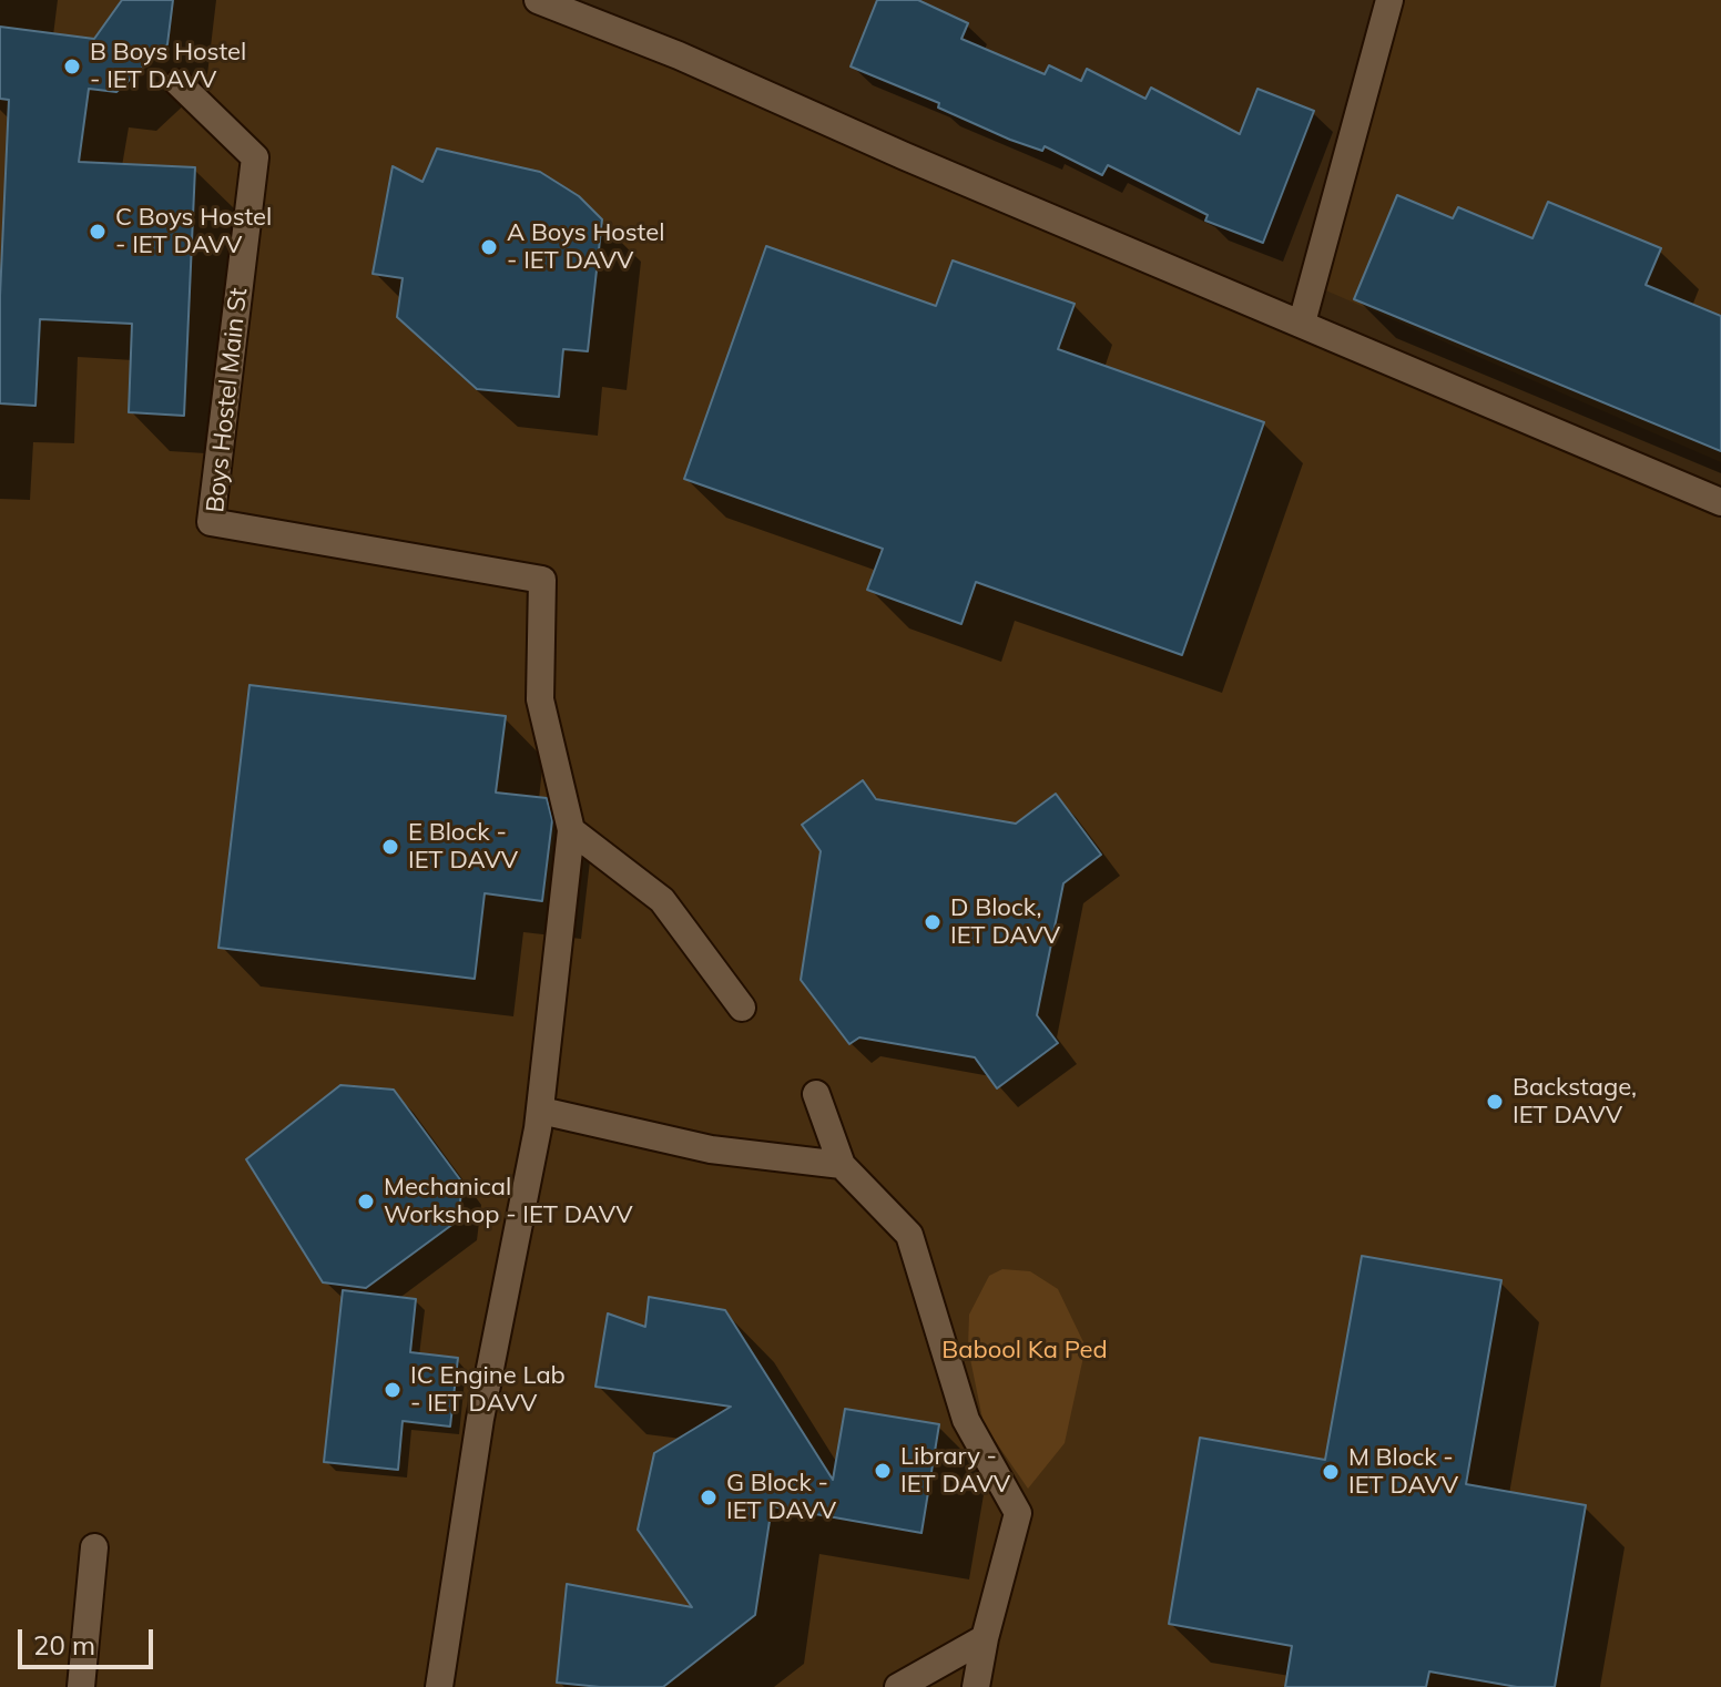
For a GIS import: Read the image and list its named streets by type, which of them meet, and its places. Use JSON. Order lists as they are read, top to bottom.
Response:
{
  "streets": {
    "street": ["Boys Hostel Main St"]
  },
  "parks": ["Babool Ka Ped"],
  "places": [
    "B Boys Hostel - IET DAVV",
    "C Boys Hostel - IET DAVV",
    "A Boys Hostel - IET DAVV",
    "E Block - IET DAVV",
    "D Block, IET DAVV",
    "Backstage, IET DAVV",
    "Mechanical Workshop - IET DAVV",
    "IC Engine Lab - IET DAVV",
    "Library - IET DAVV",
    "M Block - IET DAVV",
    "G Block - IET DAVV"
  ],
  "scale_bar": "20 m"
}
